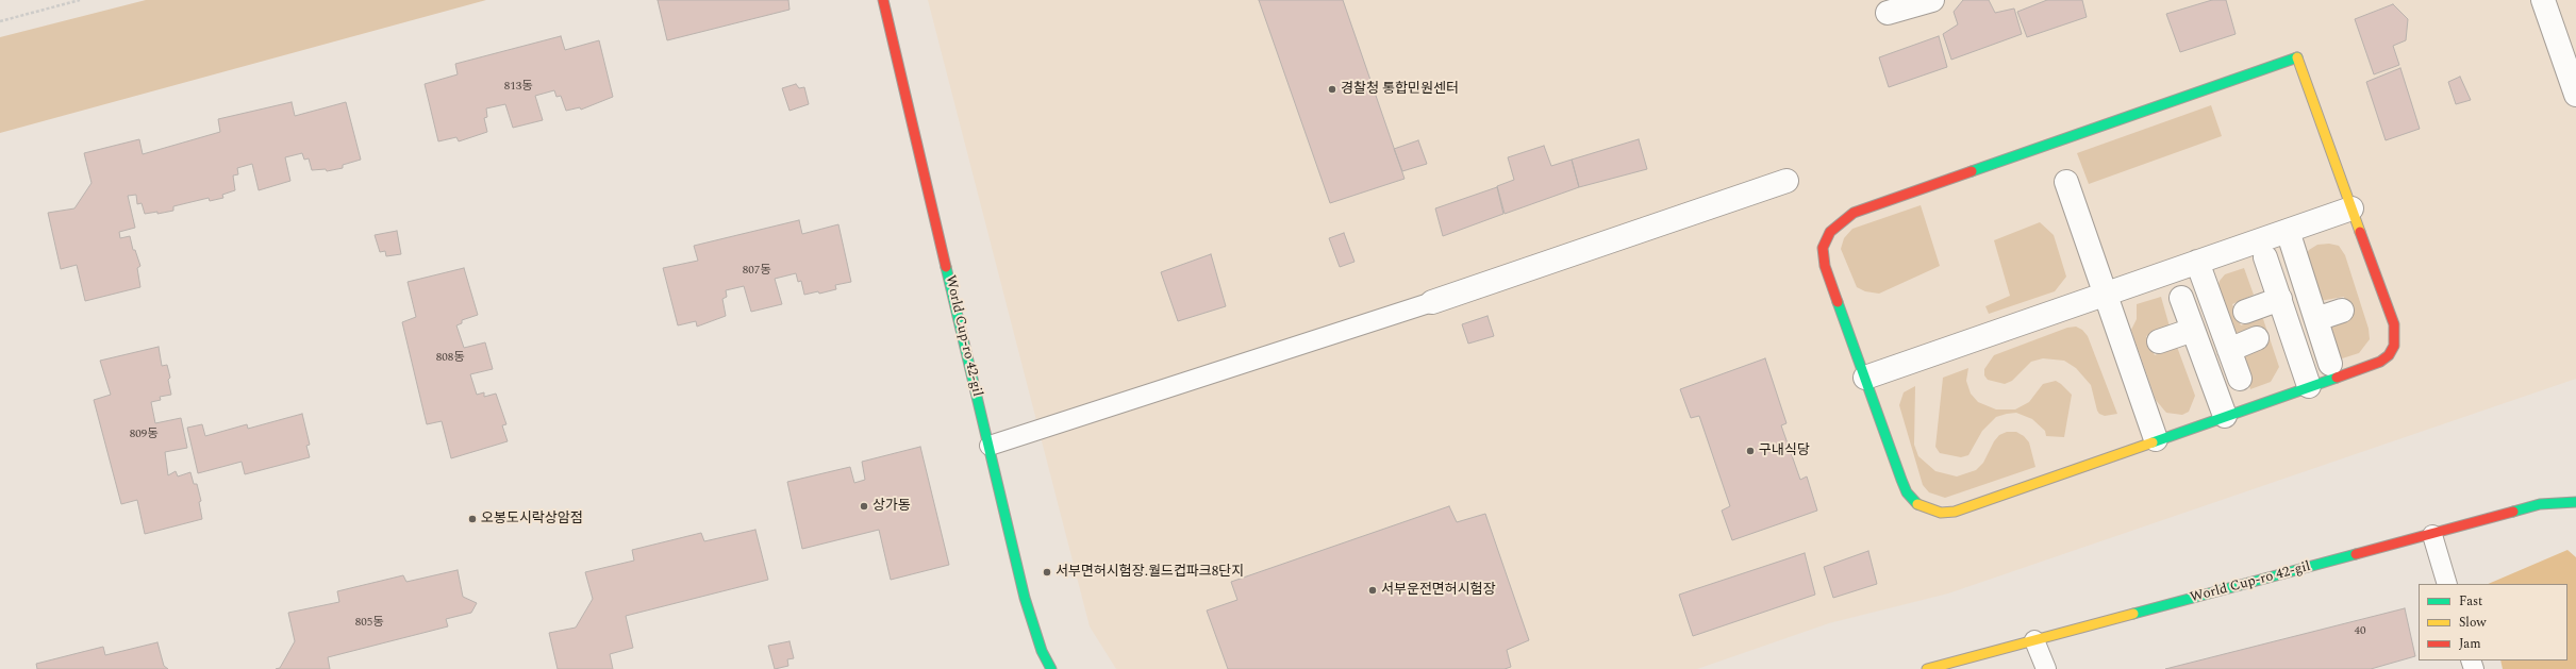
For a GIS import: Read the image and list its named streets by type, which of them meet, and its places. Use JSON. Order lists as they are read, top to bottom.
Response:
{
  "streets": {
    "street": ["World Cup-ro 42-gil"]
  },
  "places": [
    "경찰청 통합민원센터",
    "구내식당",
    "상가동",
    "오봉도시락상암점",
    "서부면허시험장.월드컵파크8단지",
    "서부운전면허시험장"
  ],
  "house_numbers": [
    "813동",
    "807동",
    "808동",
    "809동",
    "805동",
    "40"
  ],
  "legend": ["Fast", "Slow", "Jam"]
}
